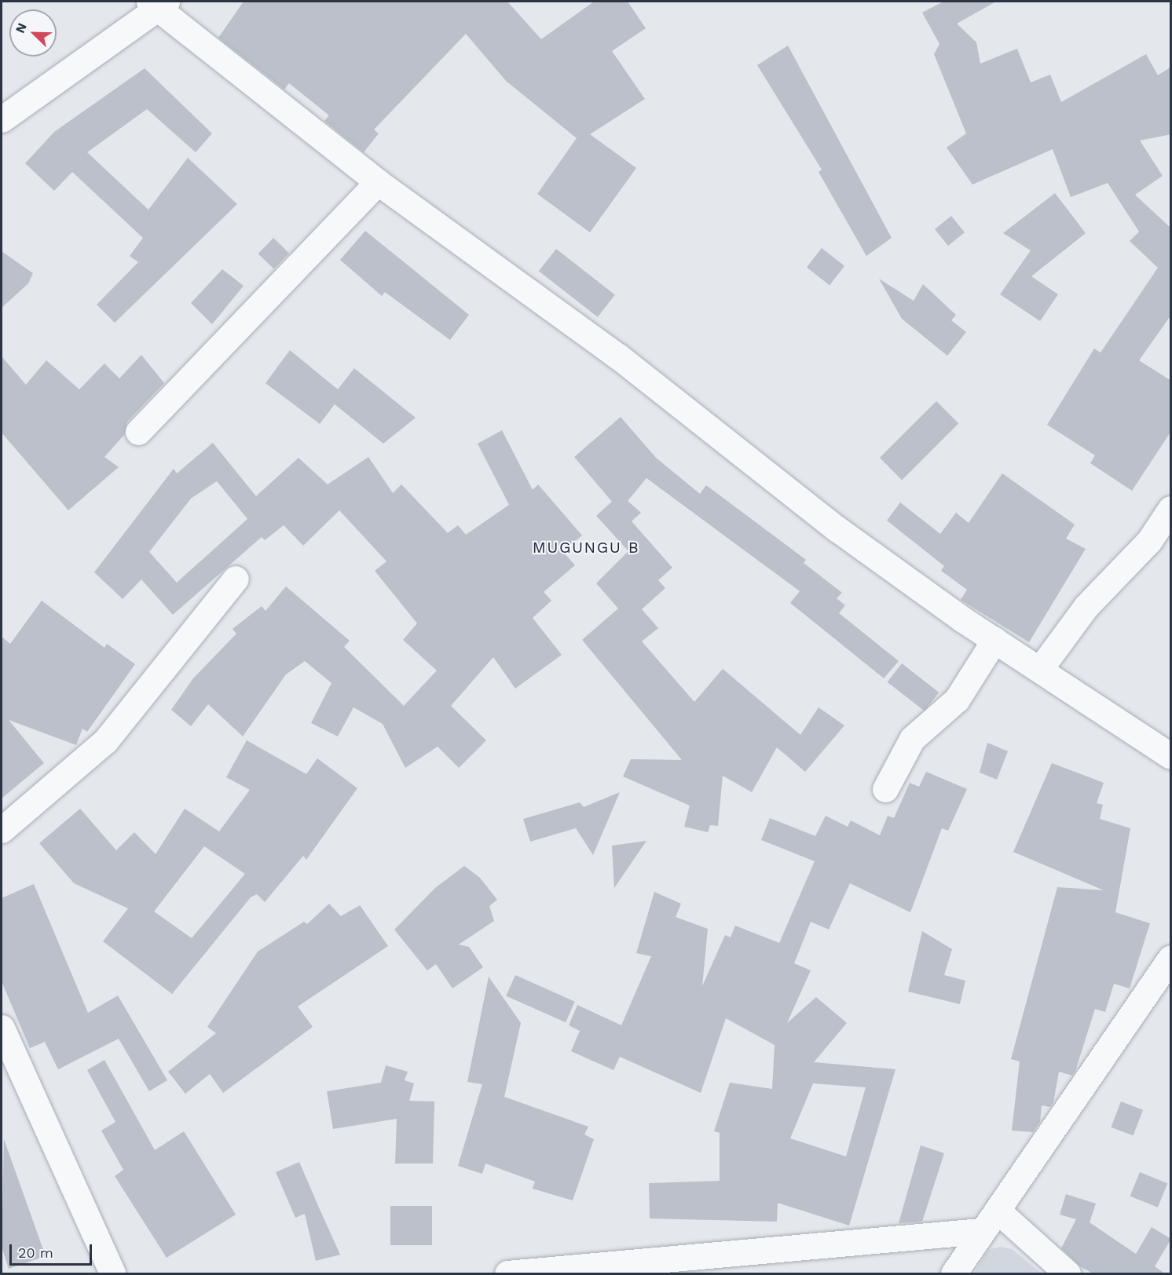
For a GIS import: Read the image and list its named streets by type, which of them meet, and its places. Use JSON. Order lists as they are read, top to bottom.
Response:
{
  "districts": ["MUGUNGU B"],
  "scale_bar": "20 m",
  "north": "top left"
}
